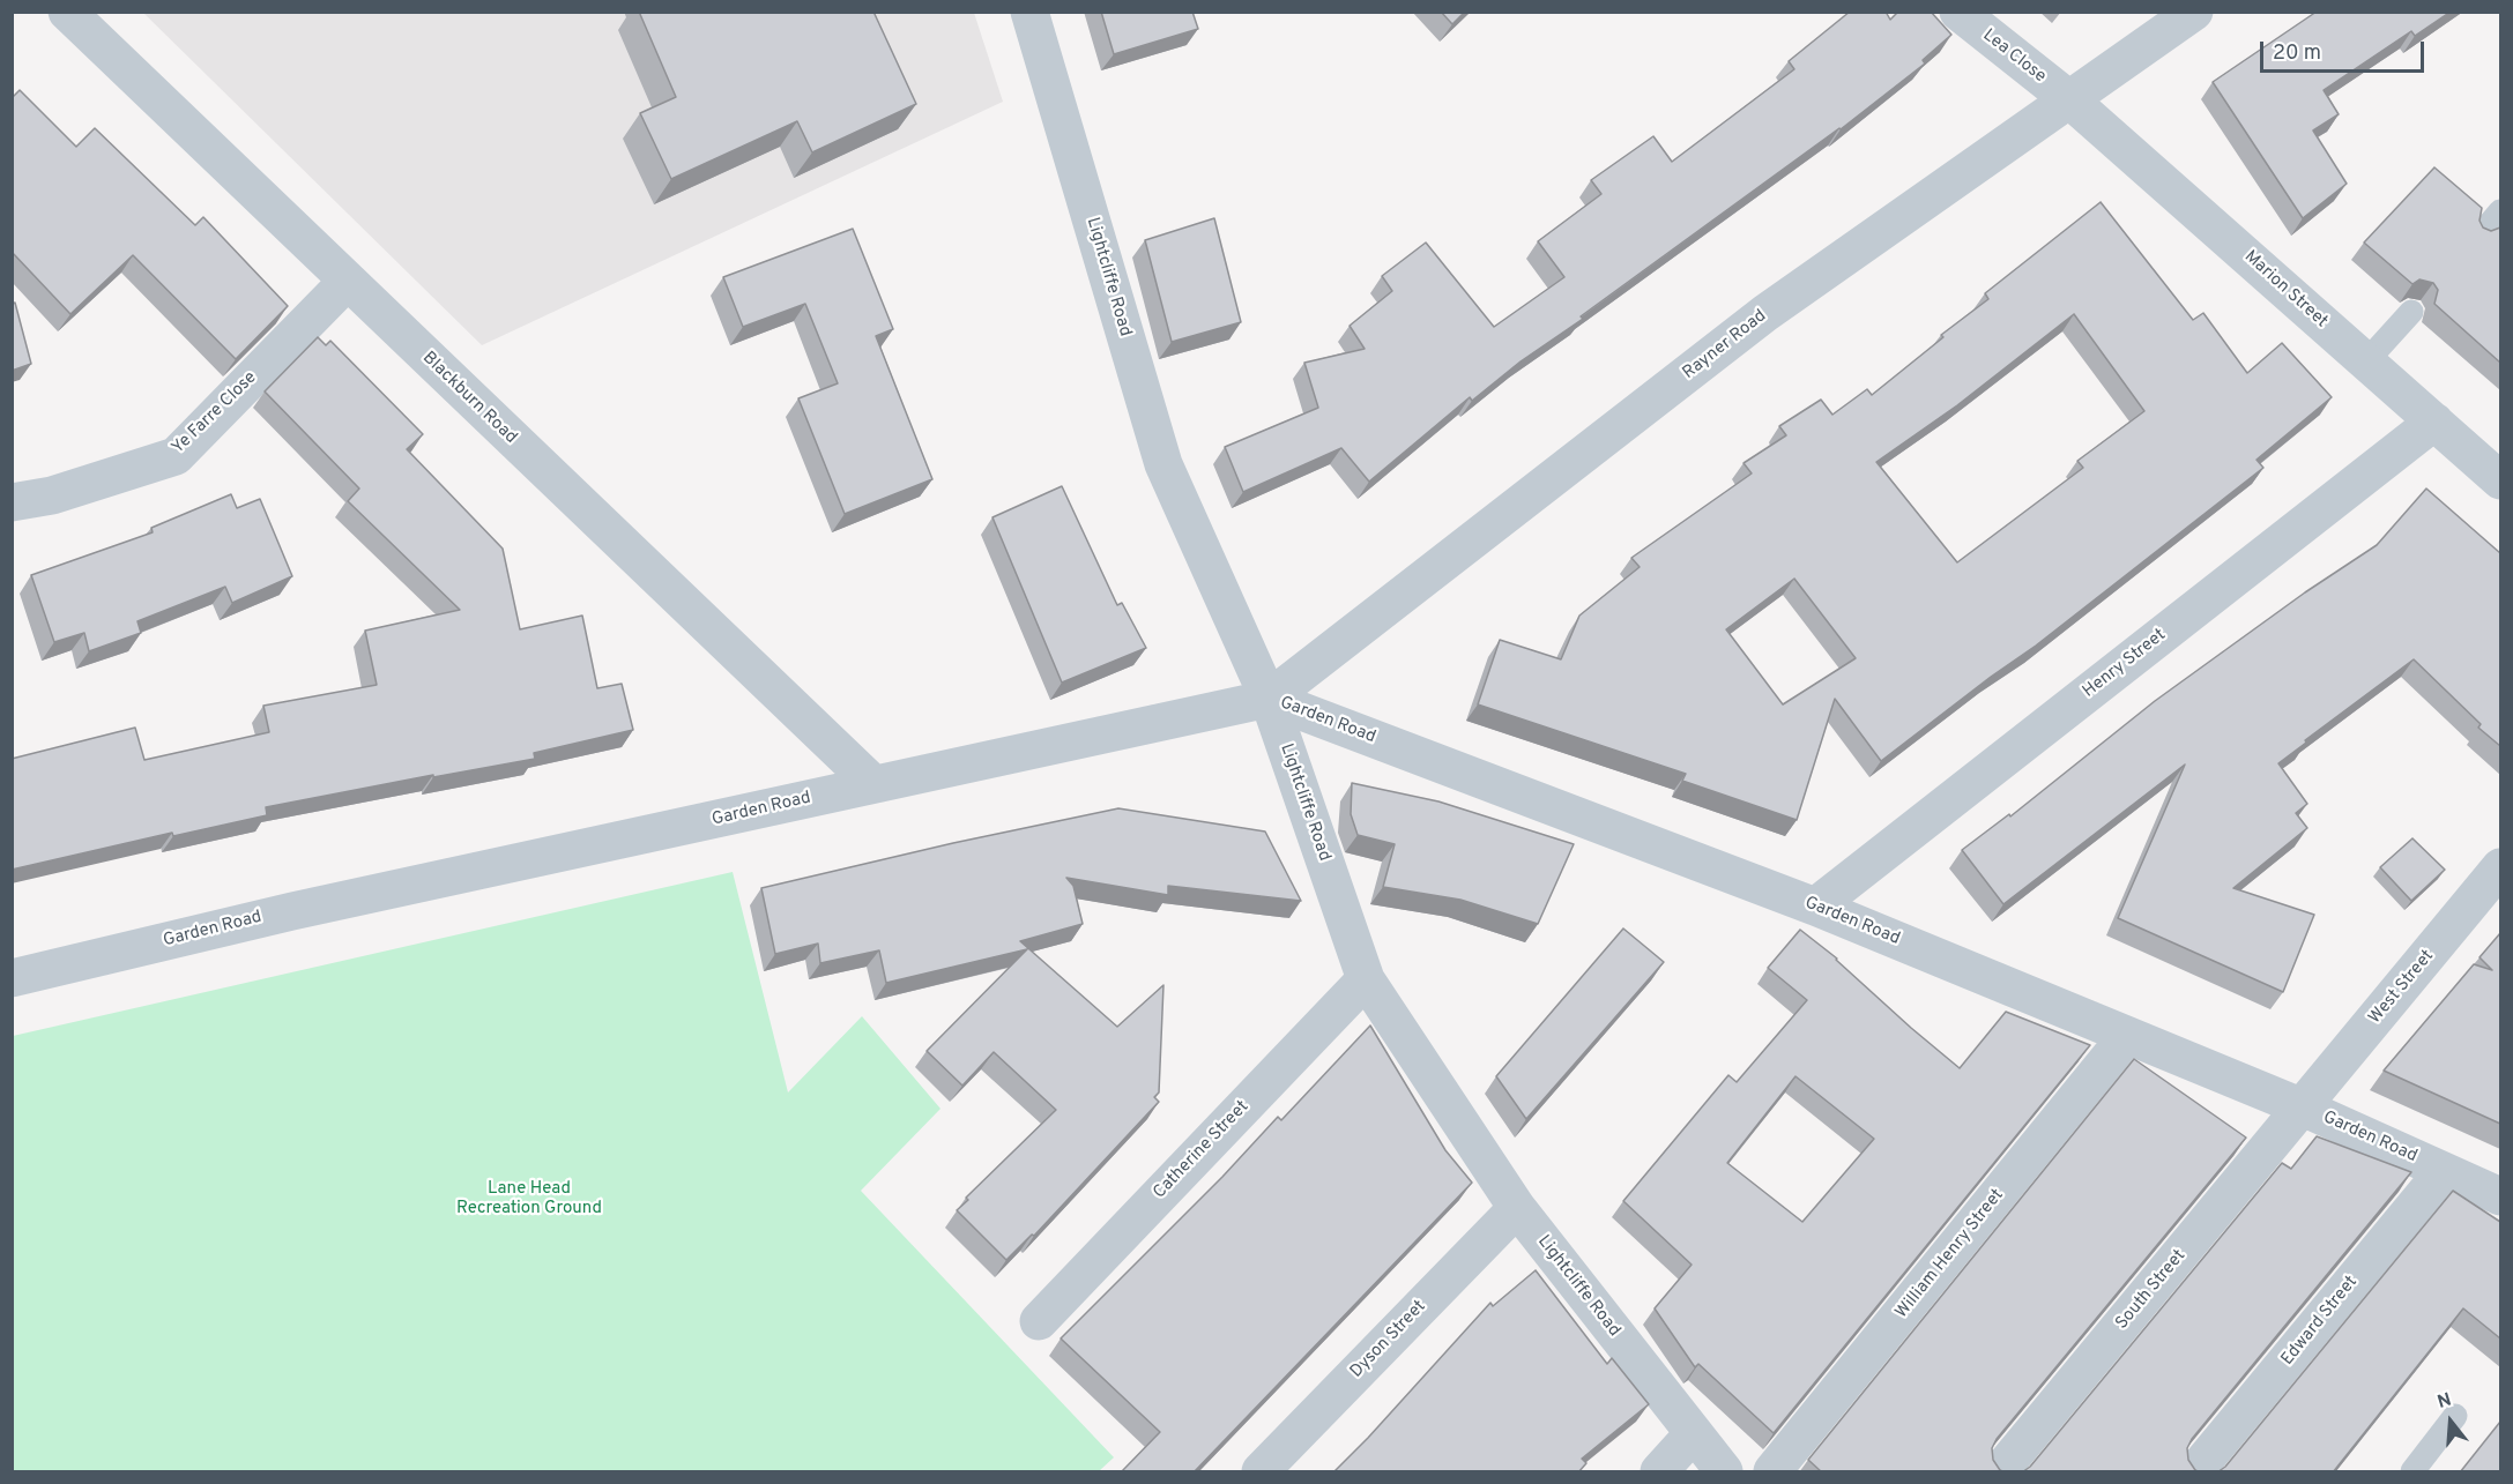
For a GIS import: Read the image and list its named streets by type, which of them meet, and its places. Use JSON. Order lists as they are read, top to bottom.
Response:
{
  "streets": {
    "street": [
      "Lea Close",
      "Lightcliffe Road",
      "Marion Street",
      "Rayner Road",
      "Blackburn Road",
      "Ye Farre Close",
      "Henry Street",
      "Garden Road",
      "West Street",
      "Catherine Street",
      "William Henry Street",
      "South Street",
      "Edward Street",
      "Dyson Street"
    ]
  },
  "crossings": [
    ["Lea Close", "Marion Street"],
    ["Lea Close", "Rayner Road"],
    ["Lightcliffe Road", "Rayner Road"],
    ["Lightcliffe Road", "Garden Road"],
    ["Lightcliffe Road", "Catherine Street"],
    ["Lightcliffe Road", "Dyson Street"],
    ["Marion Street", "Rayner Road"],
    ["Marion Street", "Henry Street"],
    ["Rayner Road", "Garden Road"],
    ["Blackburn Road", "Ye Farre Close"],
    ["Blackburn Road", "Garden Road"],
    ["Henry Street", "Garden Road"],
    ["Garden Road", "West Street"],
    ["Garden Road", "William Henry Street"],
    ["Garden Road", "South Street"],
    ["Garden Road", "Edward Street"],
    ["West Street", "South Street"]
  ],
  "parks": ["Lane Head Recreation Ground"],
  "scale_bar": "20 m",
  "north": "top"
}
